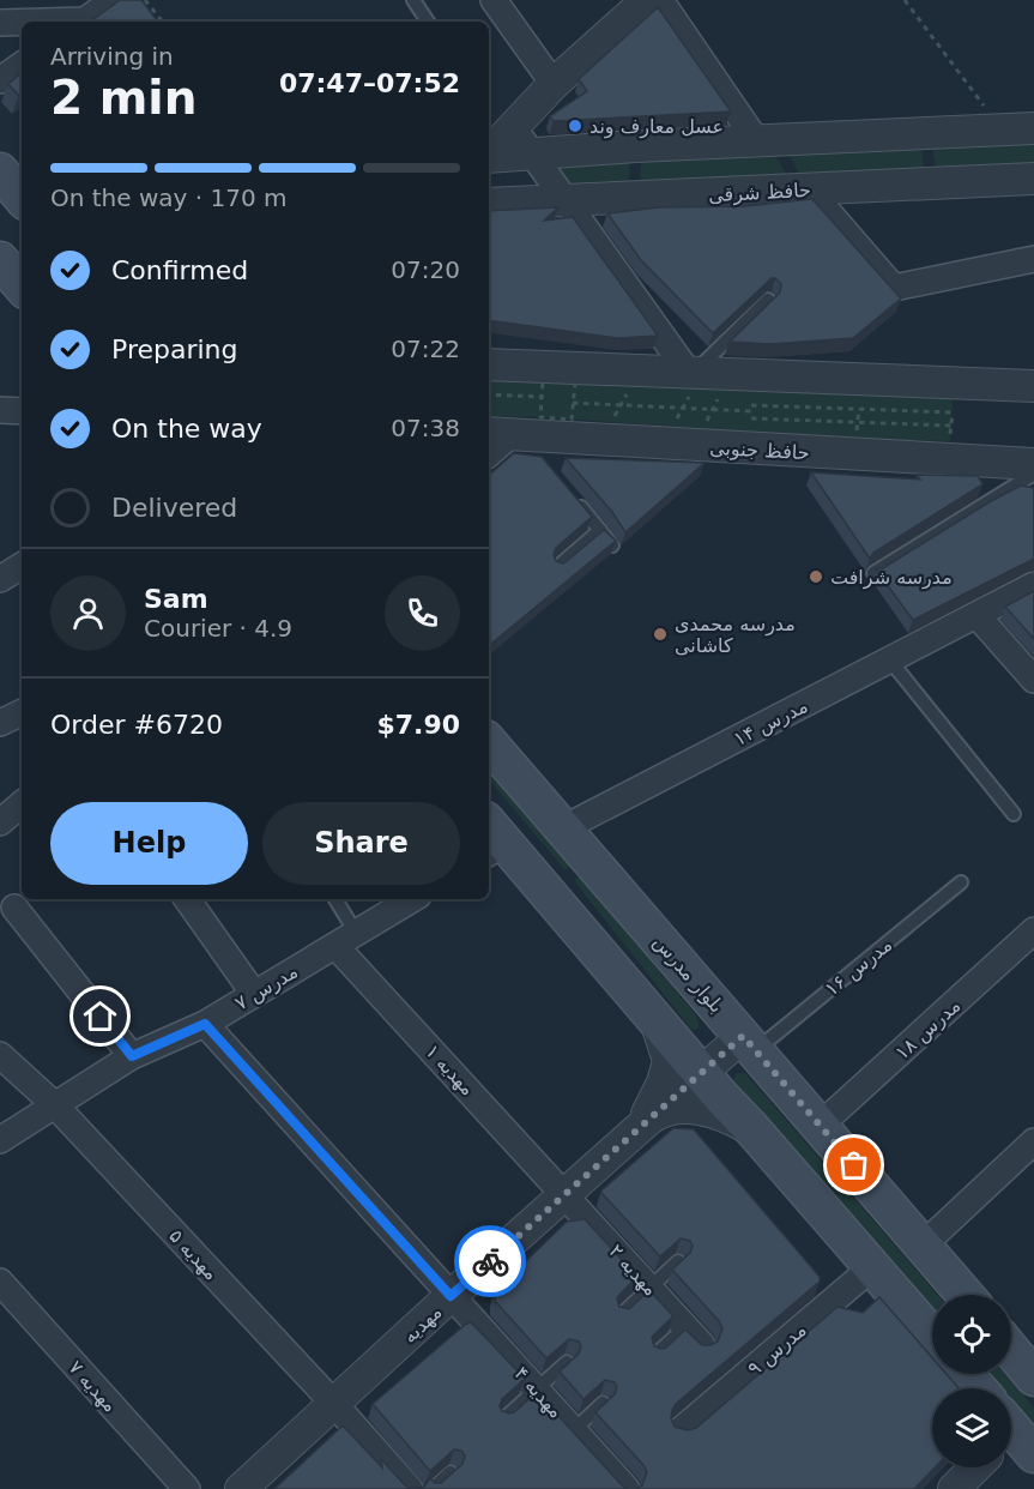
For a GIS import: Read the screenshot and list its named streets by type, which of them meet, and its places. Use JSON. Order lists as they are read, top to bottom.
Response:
{
  "streets": {
    "main road": ["بلوار مدرس"],
    "street": [
      "حافظ شرقی",
      "حافظ جنوبی",
      "مدرس ۱۴",
      "مدرس ۷",
      "مدرس ۱۸",
      "مهدیه ۱",
      "مهدیه ۵",
      "مهدیه ۲",
      "مهدیه",
      "مدرس ۹",
      "مهدیه ۷",
      "مهدیه ۴"
    ],
    "lane": ["مدرس ۱۶"]
  },
  "crossings": [
    ["مدرس ۱۴", "بلوار مدرس"],
    ["مدرس ۱۶", "بلوار مدرس"],
    ["مدرس ۱۶", "مهدیه"],
    ["بلوار مدرس", "مدرس ۱۸"],
    ["بلوار مدرس", "مهدیه"],
    ["مدرس ۷", "مهدیه ۱"],
    ["مدرس ۷", "مهدیه ۵"],
    ["مدرس ۷", "مهدیه ۴"],
    ["مهدیه ۱", "مهدیه ۲"],
    ["مهدیه ۱", "مهدیه"],
    ["مهدیه ۵", "مهدیه"],
    ["مهدیه ۲", "مهدیه"],
    ["مهدیه", "مهدیه ۴"]
  ],
  "places": ["عسل معارف وند", "مدرسه شرافت", "مدرسه محمدی کاشانی"],
  "page": {
    "heading": ["2 min", "Arriving in", "07:47–07:52"],
    "panel": [
      "Sam",
      "Courier · 4.9",
      "Order #6720",
      "$7.90"
    ],
    "bar": "On the way · 170 m",
    "list": [
      ["Confirmed", "07:20"],
      ["Preparing", "07:22"],
      ["On the way", "07:38"],
      "Delivered"
    ],
    "buttons": ["Help", "Share"]
  }
}
